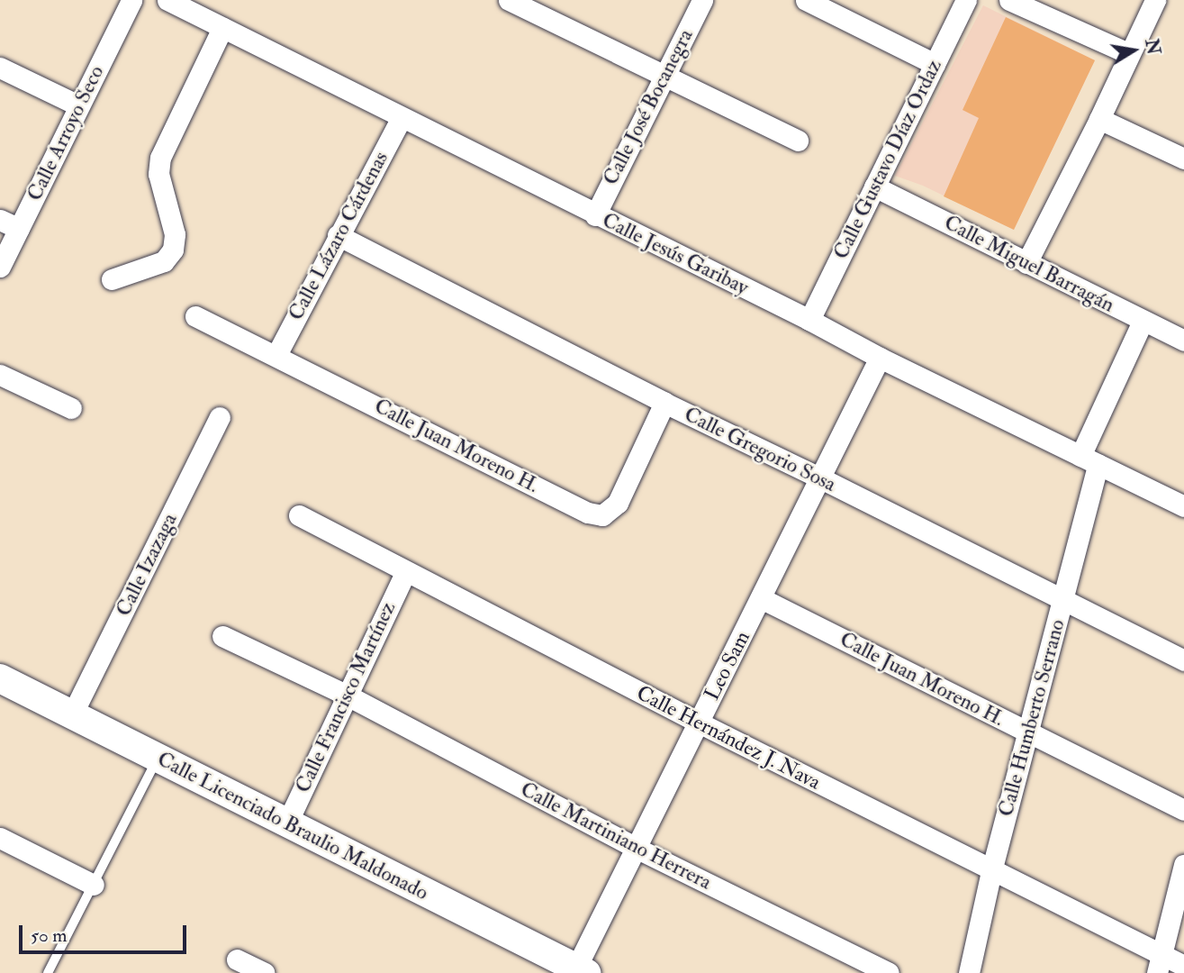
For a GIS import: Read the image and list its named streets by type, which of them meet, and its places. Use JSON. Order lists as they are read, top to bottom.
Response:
{
  "streets": {
    "street": [
      "Calle José Bocanegra",
      "Calle Arroyo Seco",
      "Calle Gustavo Díaz Ordaz",
      "Calle Lázaro Cárdenas",
      "Calle Jesús Garibay",
      "Calle Miguel Barragán",
      "Calle Juan Moreno H.",
      "Calle Gregorio Sosa",
      "Calle Izazaga",
      "Leo Sam",
      "Calle Francisco Martínez",
      "Calle Humberto Serrano",
      "Calle Hernández J. Nava",
      "Calle Licenciado Braulio Maldonado",
      "Calle Martiniano Herrera"
    ]
  },
  "crossings": [
    ["Calle José Bocanegra", "Calle Jesús Garibay"],
    ["Calle Gustavo Díaz Ordaz", "Calle Jesús Garibay"],
    ["Calle Gustavo Díaz Ordaz", "Calle Miguel Barragán"],
    ["Calle Lázaro Cárdenas", "Calle Jesús Garibay"],
    ["Calle Lázaro Cárdenas", "Calle Juan Moreno H."],
    ["Calle Lázaro Cárdenas", "Calle Gregorio Sosa"],
    ["Calle Jesús Garibay", "Leo Sam"],
    ["Calle Jesús Garibay", "Calle Humberto Serrano"],
    ["Calle Miguel Barragán", "Calle Humberto Serrano"],
    ["Calle Juan Moreno H.", "Calle Gregorio Sosa"],
    ["Calle Juan Moreno H.", "Leo Sam"],
    ["Calle Juan Moreno H.", "Calle Humberto Serrano"],
    ["Calle Gregorio Sosa", "Leo Sam"],
    ["Calle Gregorio Sosa", "Calle Humberto Serrano"],
    ["Calle Izazaga", "Calle Licenciado Braulio Maldonado"],
    ["Leo Sam", "Calle Hernández J. Nava"],
    ["Leo Sam", "Calle Licenciado Braulio Maldonado"],
    ["Leo Sam", "Calle Martiniano Herrera"],
    ["Calle Francisco Martínez", "Calle Hernández J. Nava"],
    ["Calle Francisco Martínez", "Calle Licenciado Braulio Maldonado"],
    ["Calle Francisco Martínez", "Calle Martiniano Herrera"],
    ["Calle Humberto Serrano", "Calle Hernández J. Nava"]
  ],
  "scale_bar": "50 m",
  "north": "right"
}
